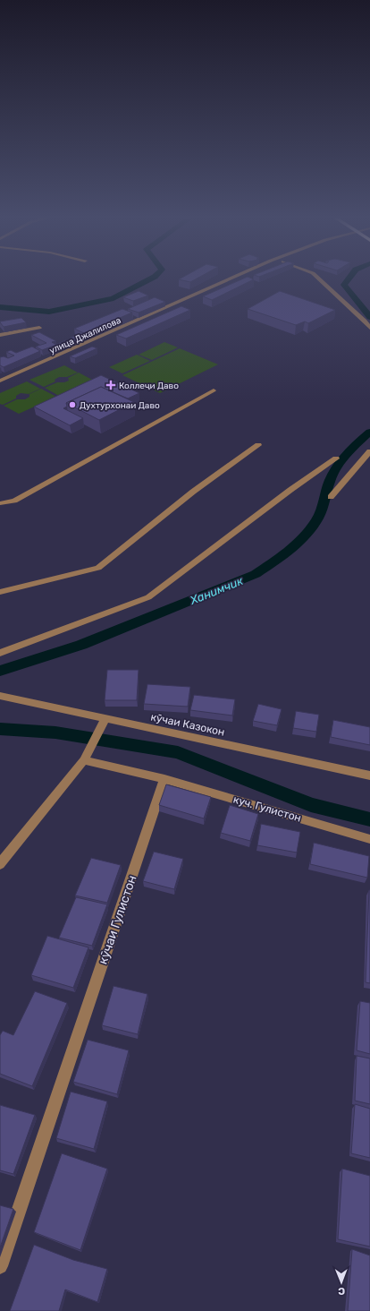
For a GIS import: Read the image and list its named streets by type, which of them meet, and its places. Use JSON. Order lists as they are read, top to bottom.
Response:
{
  "streets": {
    "street": [
      "улица Джалилова",
      "кӯчаи Казокон",
      "куч. Гулистон",
      "кӯчаи Гулистон"
    ]
  },
  "crossings": [
    ["куч. Гулистон", "кӯчаи Гулистон"]
  ],
  "water": ["Ханимчик"],
  "places": {
    "health": ["Коллеҷи Даво"],
    "other": ["Духтурхонаи Даво"]
  },
  "north": "bottom"
}
